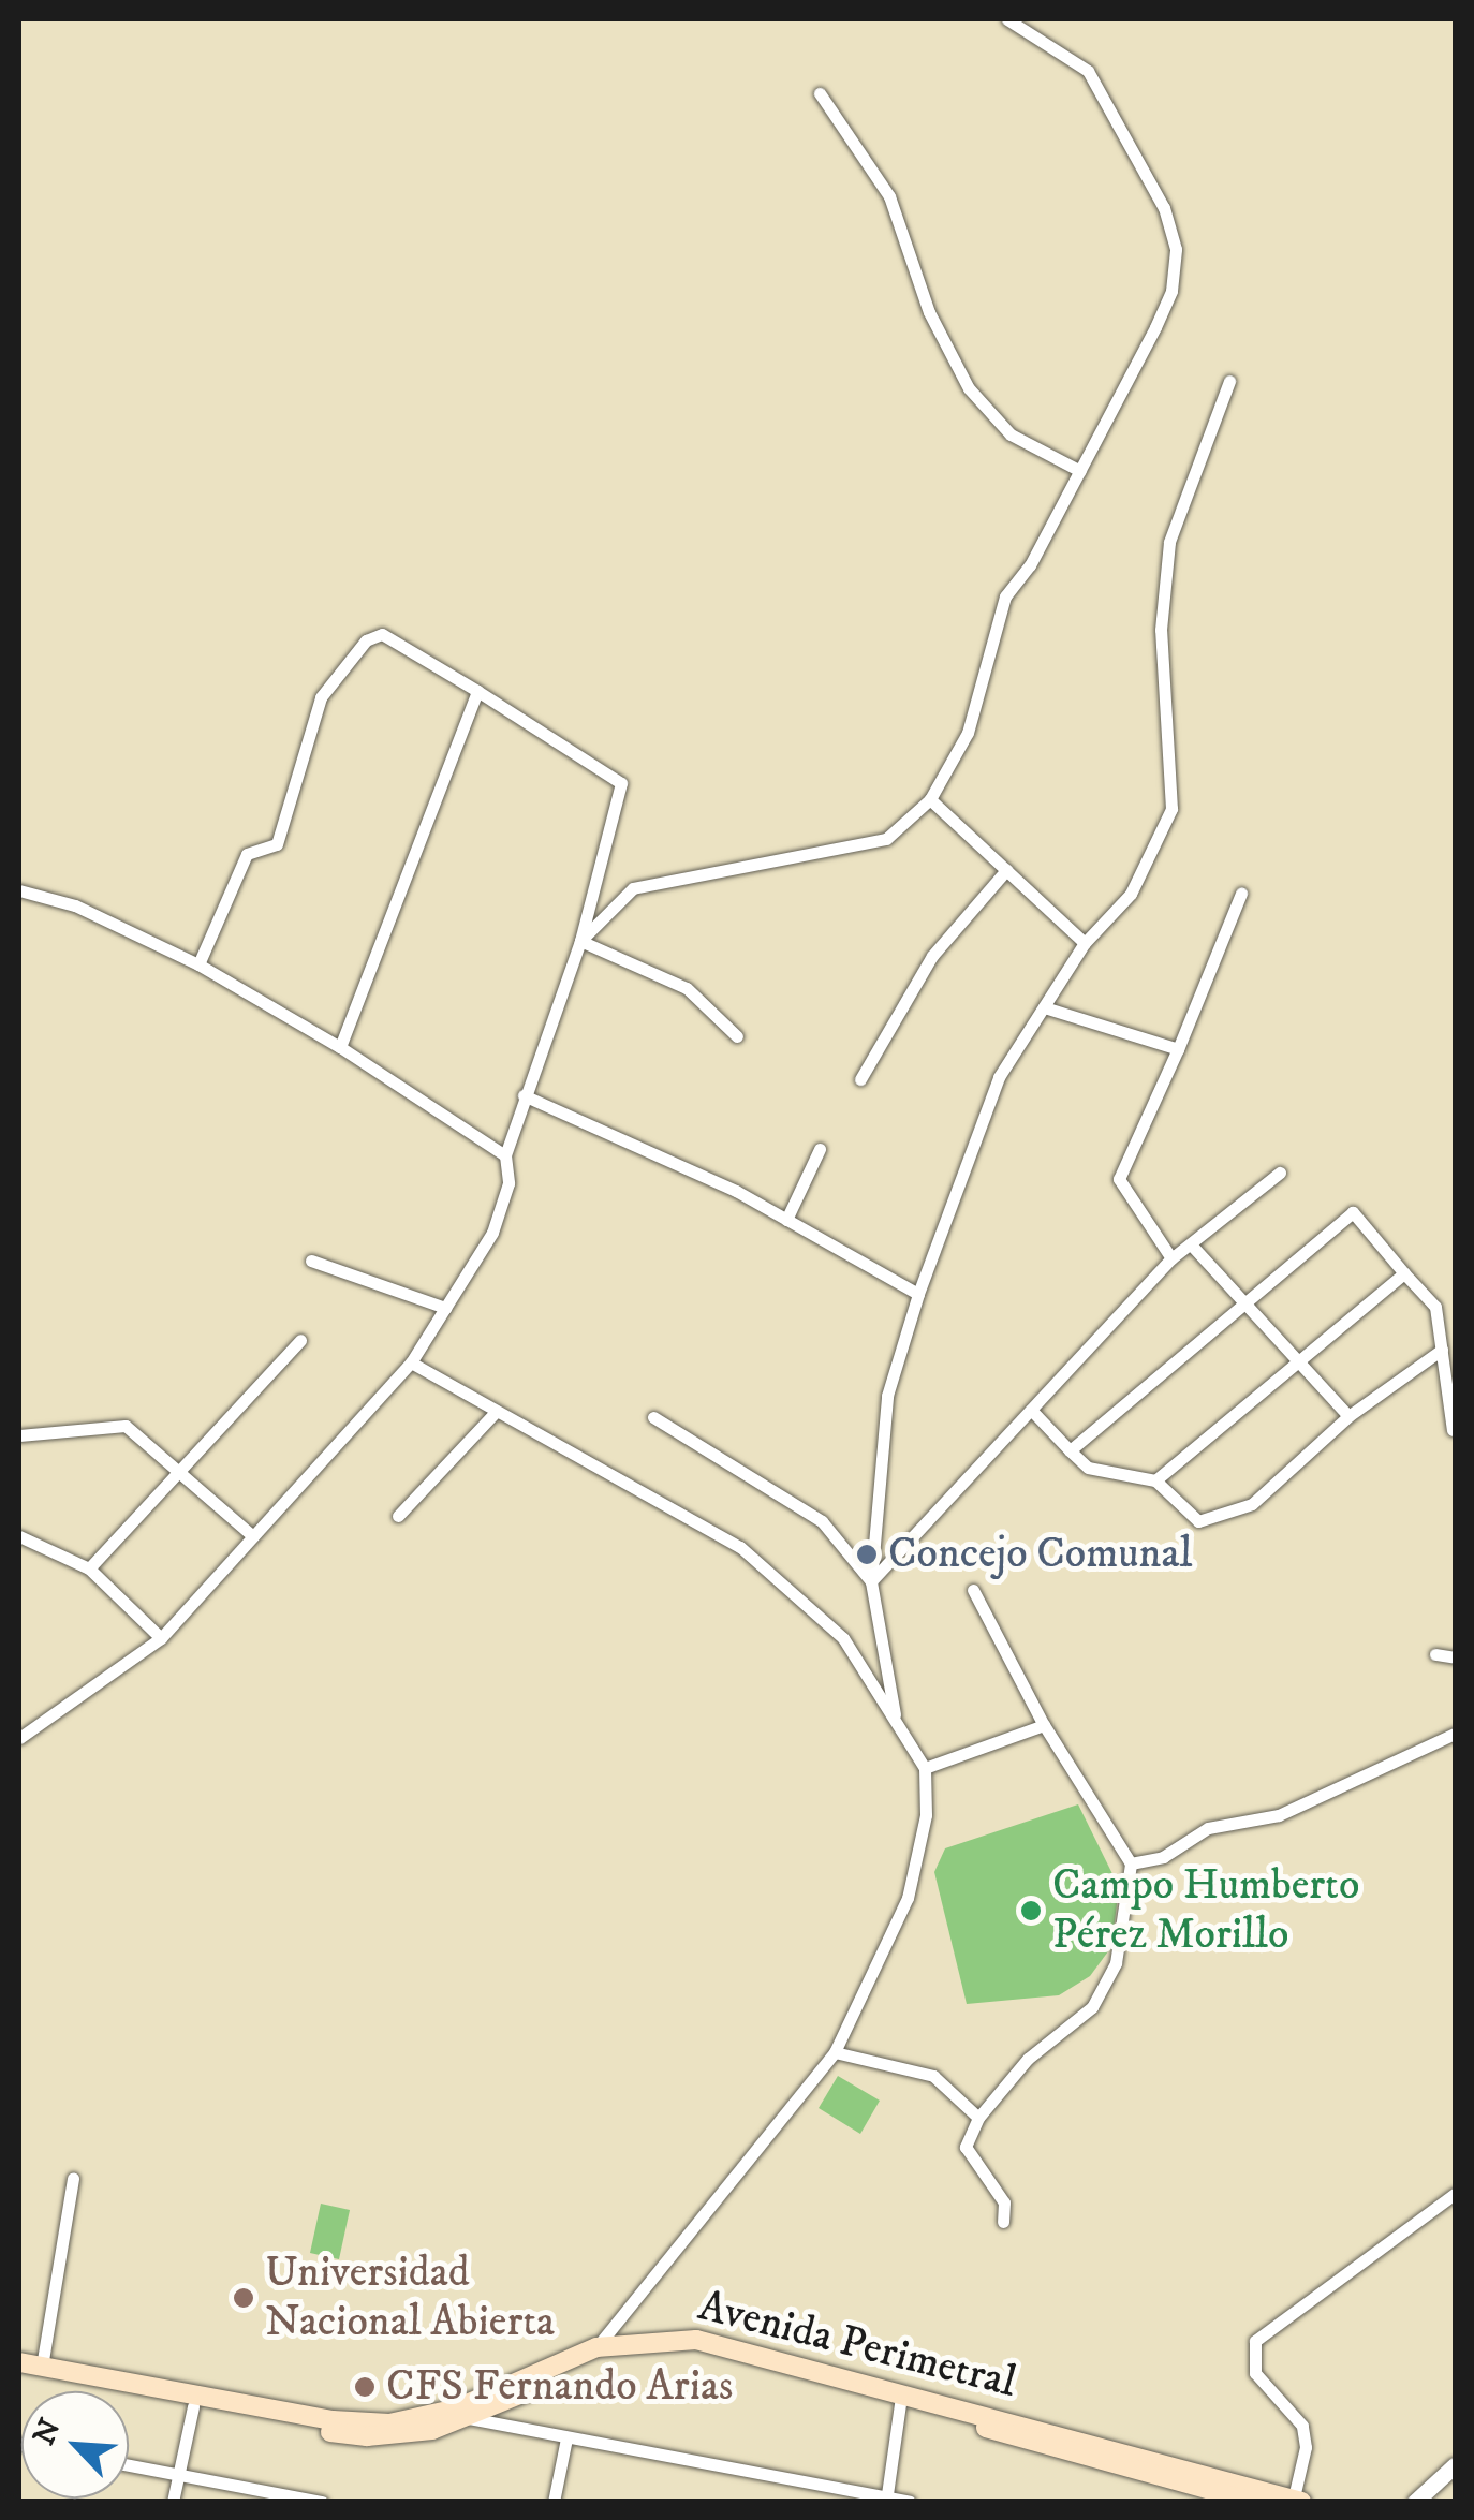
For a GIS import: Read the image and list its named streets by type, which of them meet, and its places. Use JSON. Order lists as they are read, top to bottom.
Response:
{
  "streets": {
    "main road": ["Avenida Perimetral"]
  },
  "places": [
    "Concejo Comunal",
    "Campo Humberto Pérez Morillo",
    "Universidad Nacional Abierta",
    "CFS Fernando Arias"
  ],
  "north": "top left"
}
